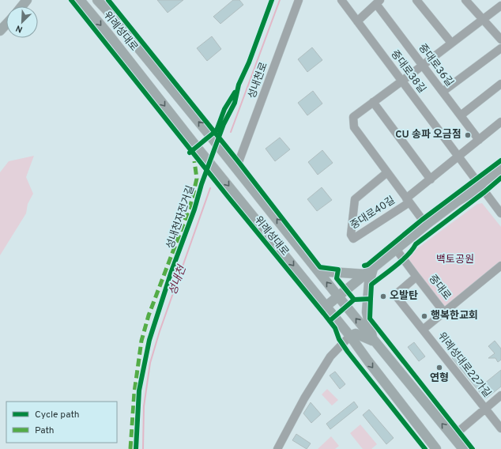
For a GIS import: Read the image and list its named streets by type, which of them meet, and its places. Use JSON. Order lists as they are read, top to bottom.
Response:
{
  "streets": {
    "main road": ["위례성대로"],
    "street": [
      "중대로36길",
      "중대로38길",
      "성내천로",
      "중대로40길",
      "중대로",
      "위례성대로22가길"
    ],
    "cycle path": ["성내천자전거길"]
  },
  "crossings": [
    ["위례성대로", "성내천로"],
    ["중대로36길", "중대로40길"],
    ["중대로38길", "중대로40길"],
    ["중대로", "위례성대로22가길"]
  ],
  "water": ["성내천"],
  "parks": ["백토공원"],
  "places": [
    "CU 송파 오금점",
    "오발탄",
    "행복한교회",
    "연형"
  ],
  "legend": ["Cycle path", "Path"],
  "north": "bottom left"
}
